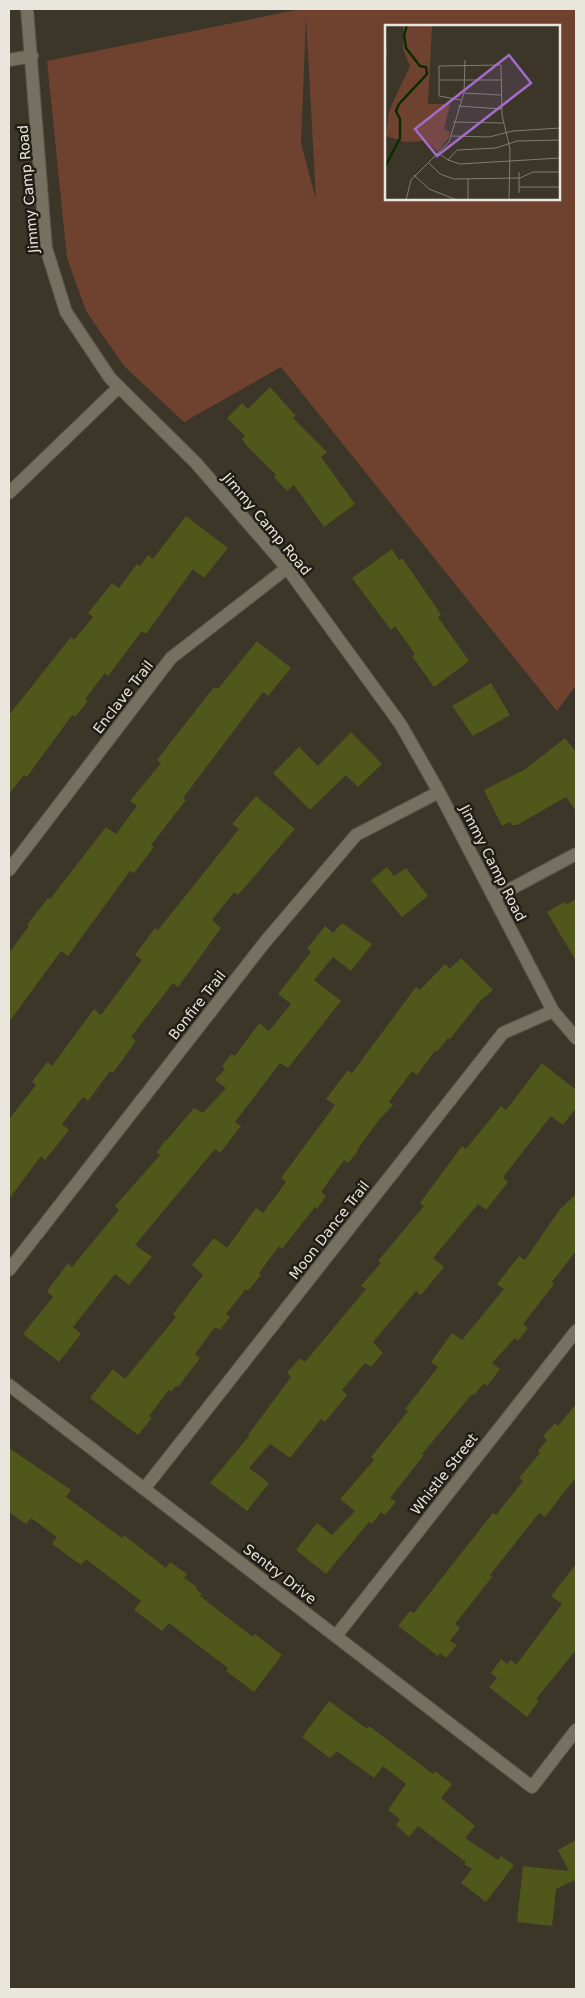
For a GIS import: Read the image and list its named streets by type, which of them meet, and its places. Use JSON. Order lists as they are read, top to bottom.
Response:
{
  "streets": {
    "street": [
      "Jimmy Camp Road",
      "Enclave Trail",
      "Bonfire Trail",
      "Moon Dance Trail",
      "Whistle Street",
      "Sentry Drive"
    ]
  },
  "crossings": [
    ["Jimmy Camp Road", "Enclave Trail"],
    ["Jimmy Camp Road", "Bonfire Trail"],
    ["Jimmy Camp Road", "Moon Dance Trail"],
    ["Moon Dance Trail", "Sentry Drive"],
    ["Whistle Street", "Sentry Drive"]
  ]
}
